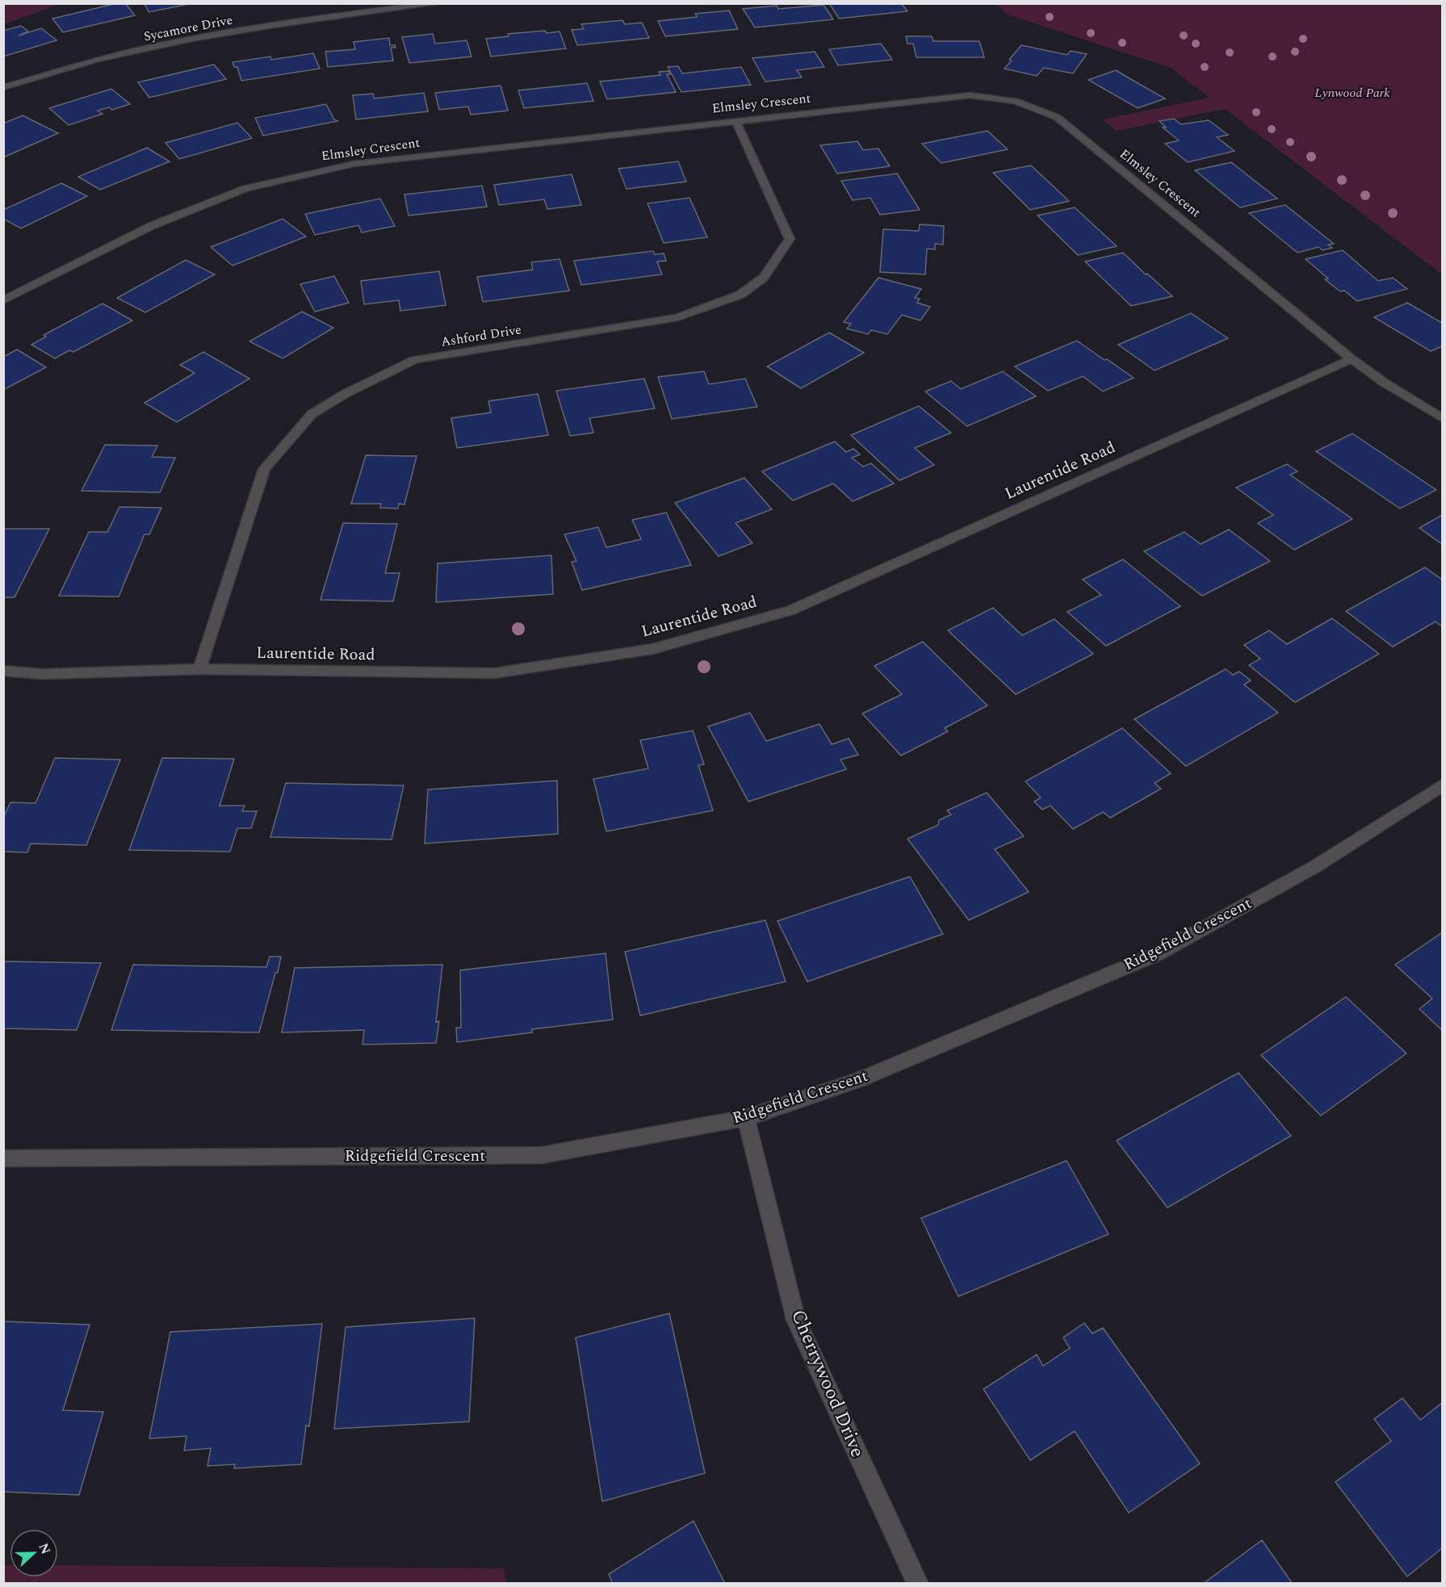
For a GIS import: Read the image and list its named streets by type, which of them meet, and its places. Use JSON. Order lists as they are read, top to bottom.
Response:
{
  "streets": {
    "street": [
      "Sycamore Drive",
      "Elmsley Crescent",
      "Ashford Drive",
      "Laurentide Road",
      "Ridgefield Crescent",
      "Cherrywood Drive"
    ]
  },
  "crossings": [
    ["Elmsley Crescent", "Ashford Drive"],
    ["Elmsley Crescent", "Laurentide Road"],
    ["Ashford Drive", "Laurentide Road"],
    ["Ridgefield Crescent", "Cherrywood Drive"]
  ],
  "parks": ["Lynwood Park"],
  "north": "right"
}
